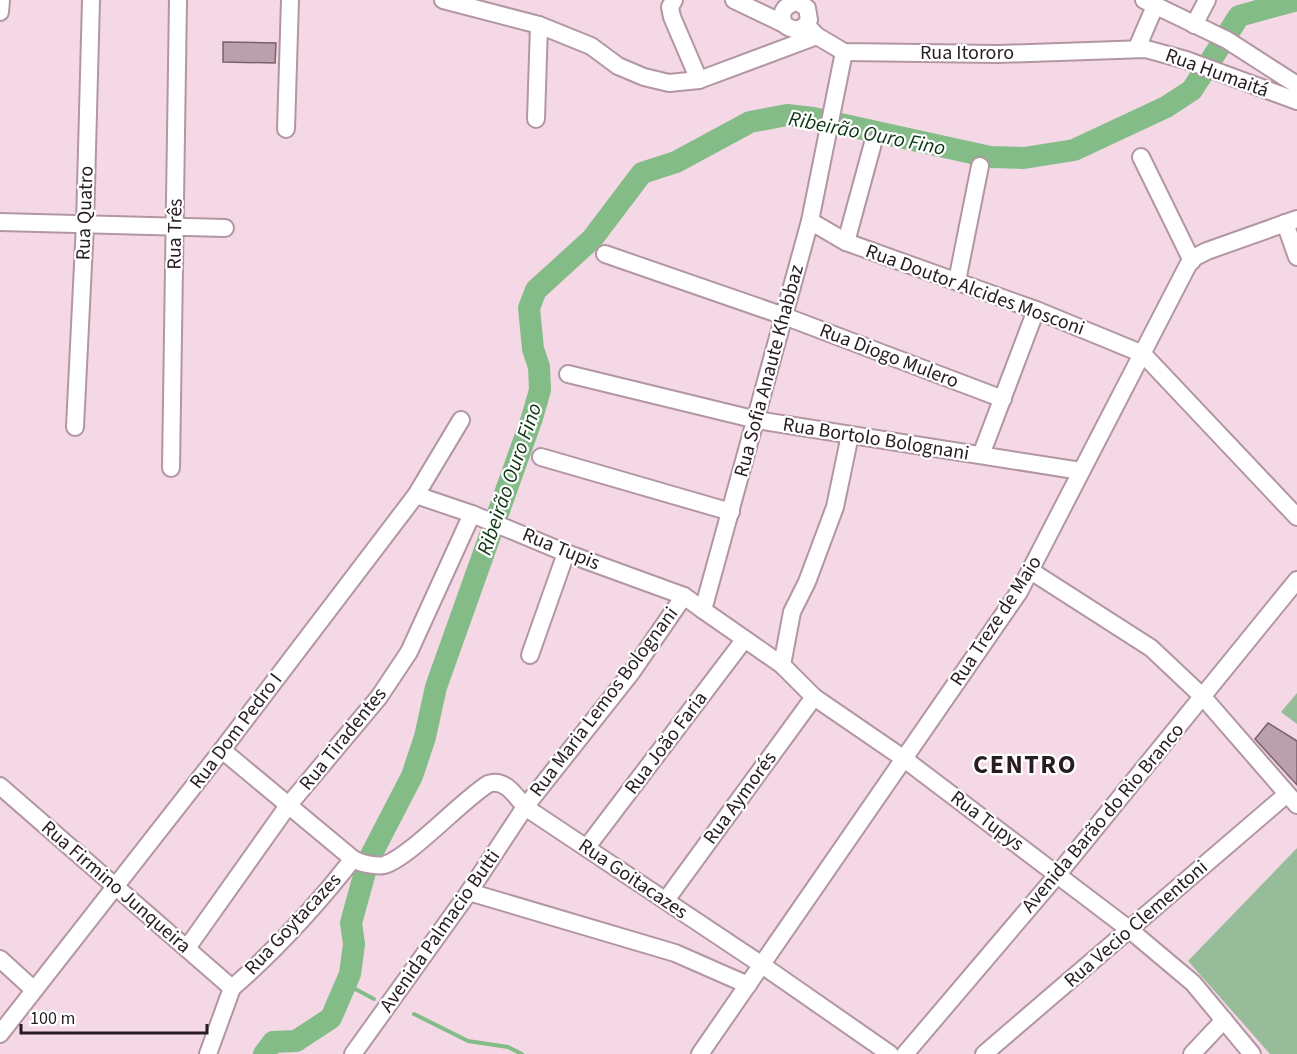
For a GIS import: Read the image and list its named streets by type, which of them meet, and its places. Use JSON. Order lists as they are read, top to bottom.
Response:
{
  "streets": {
    "street": [
      "Rua Itororo",
      "Rua Humaitá",
      "Rua Quatro",
      "Rua Três",
      "Rua Doutor Alcides Mosconi",
      "Rua Diogo Mulero",
      "Rua Sofia Anaute Khabbaz",
      "Rua Bortolo Bolognani",
      "Rua Tupis",
      "Rua Treze de Maio",
      "Rua Maria Lemos Bolognani",
      "Rua Dom Pedro I",
      "Rua Tiradentes",
      "Rua João Faria",
      "Rua Aymorés",
      "Avenida Barão do Rio Branco",
      "Rua Tupys",
      "Rua Goitacazes",
      "Rua Firmino Junqueira",
      "Rua Goytacazes",
      "Rua Vecio Clementoni",
      "Avenida Palmacio Butti"
    ]
  },
  "crossings": [
    ["Rua Itororo", "Rua Humaitá"],
    ["Rua Itororo", "Rua Sofia Anaute Khabbaz"],
    ["Rua Doutor Alcides Mosconi", "Rua Sofia Anaute Khabbaz"],
    ["Rua Doutor Alcides Mosconi", "Rua Treze de Maio"],
    ["Rua Diogo Mulero", "Rua Sofia Anaute Khabbaz"],
    ["Rua Sofia Anaute Khabbaz", "Rua Bortolo Bolognani"],
    ["Rua Sofia Anaute Khabbaz", "Rua Tupis"],
    ["Rua Sofia Anaute Khabbaz", "Rua Tupys"],
    ["Rua Bortolo Bolognani", "Rua Treze de Maio"],
    ["Rua Tupis", "Rua Maria Lemos Bolognani"],
    ["Rua Tupis", "Rua Dom Pedro I"],
    ["Rua Tupis", "Rua Tiradentes"],
    ["Rua Tupis", "Rua Tupys"],
    ["Rua Treze de Maio", "Rua Tupys"],
    ["Rua Treze de Maio", "Rua Goitacazes"],
    ["Rua Maria Lemos Bolognani", "Rua Goitacazes"],
    ["Rua Maria Lemos Bolognani", "Avenida Palmacio Butti"],
    ["Rua Dom Pedro I", "Rua Firmino Junqueira"],
    ["Rua Tiradentes", "Rua Firmino Junqueira"],
    ["Rua João Faria", "Rua Tupys"],
    ["Rua João Faria", "Rua Goitacazes"],
    ["Rua Aymorés", "Rua Tupys"],
    ["Rua Aymorés", "Rua Goitacazes"],
    ["Avenida Barão do Rio Branco", "Rua Tupys"],
    ["Rua Tupys", "Rua Vecio Clementoni"],
    ["Rua Goitacazes", "Rua Goytacazes"],
    ["Rua Goitacazes", "Avenida Palmacio Butti"],
    ["Rua Firmino Junqueira", "Rua Goytacazes"]
  ],
  "districts": ["CENTRO"],
  "water": ["Ribeirão Ouro Fino"],
  "scale_bar": "100 m"
}
